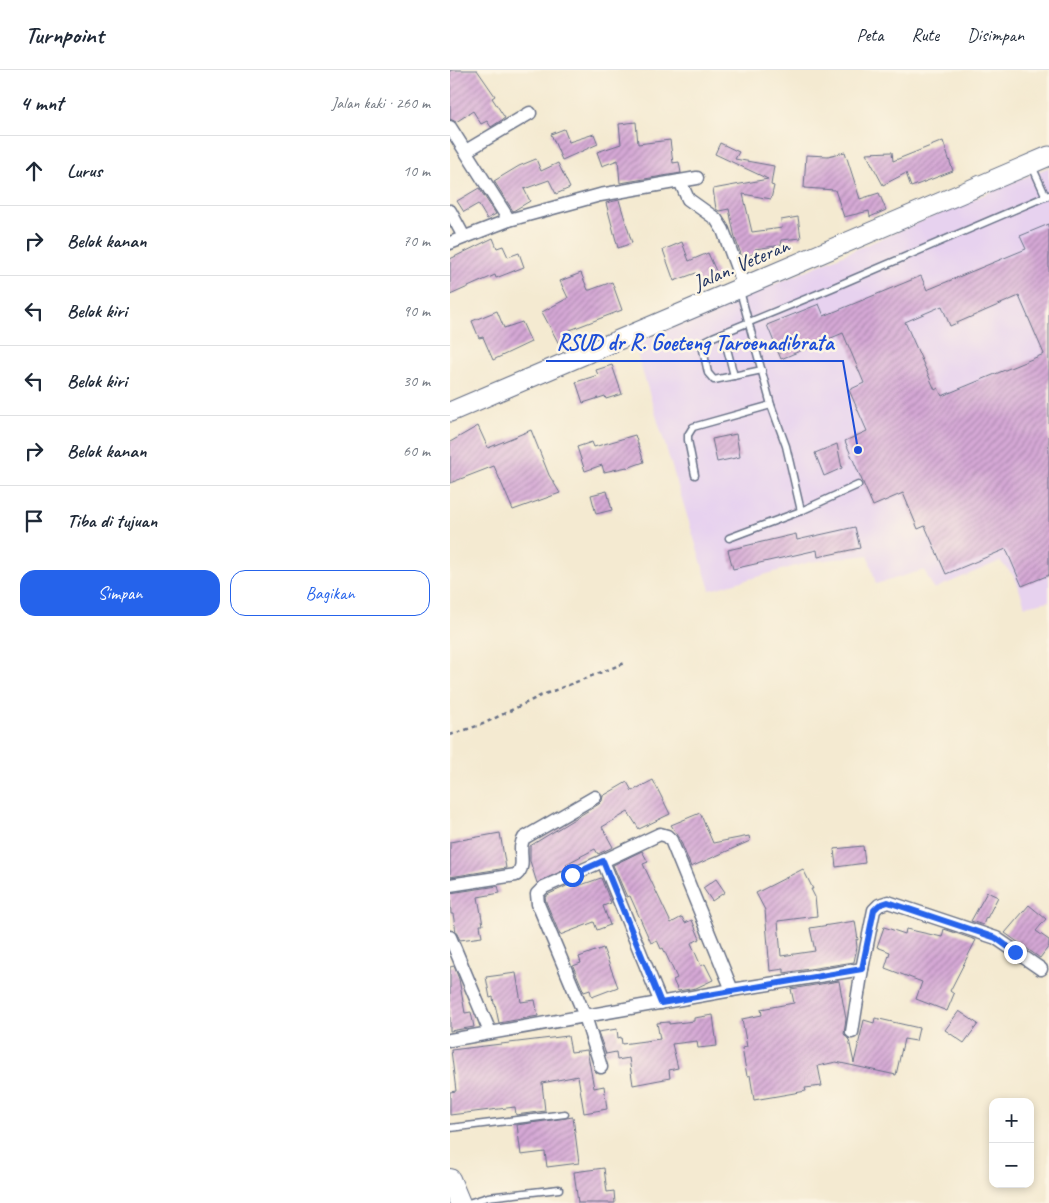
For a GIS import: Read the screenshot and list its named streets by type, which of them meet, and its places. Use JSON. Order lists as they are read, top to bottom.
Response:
{
  "streets": {
    "street": ["Jalan. Veteran"]
  },
  "places": ["RSUD dr R. Goeteng Taroenadibrata"],
  "page": {
    "header": "Turnpoint",
    "nav": ["Peta", "Rute", "Disimpan"],
    "heading": ["4 mnt", "Jalan kaki · 260 m"],
    "list": [
      ["Lurus", "10 m"],
      ["Belok kanan", "70 m"],
      ["Belok kiri", "90 m"],
      ["Belok kiri", "30 m"],
      ["Belok kanan", "60 m"],
      "Tiba di tujuan"
    ],
    "buttons": ["Simpan", "Bagikan"],
    "map_buttons": ["+", "−"]
  }
}
